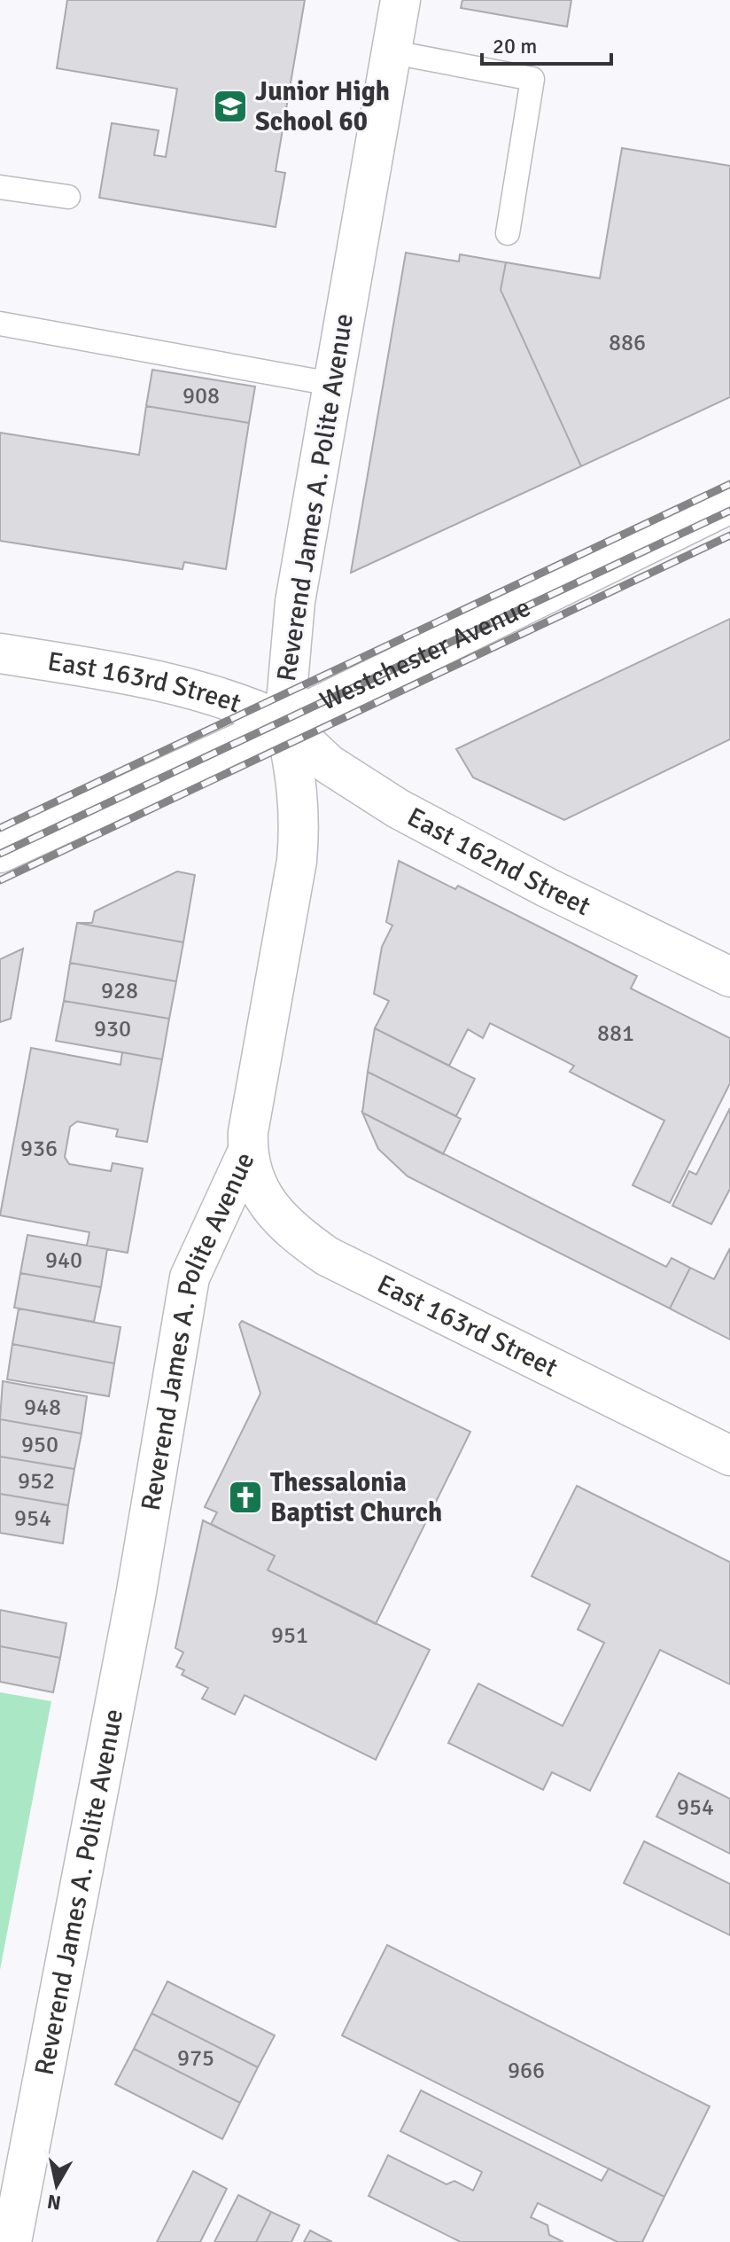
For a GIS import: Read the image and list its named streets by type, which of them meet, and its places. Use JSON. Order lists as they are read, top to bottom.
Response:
{
  "streets": {
    "street": [
      "Reverend James A. Polite Avenue",
      "Westchester Avenue",
      "East 163rd Street",
      "East 162nd Street"
    ]
  },
  "crossings": [
    ["Reverend James A. Polite Avenue", "Westchester Avenue"],
    ["Reverend James A. Polite Avenue", "East 163rd Street"],
    ["Reverend James A. Polite Avenue", "East 162nd Street"],
    ["Westchester Avenue", "East 163rd Street"],
    ["Westchester Avenue", "East 162nd Street"],
    ["East 163rd Street", "East 162nd Street"]
  ],
  "places": {
    "school or university": ["Junior High School 60"],
    "church": ["Thessalonia Baptist Church"]
  },
  "house_numbers": [
    "886",
    "908",
    "928",
    "930",
    "881",
    "936",
    "940",
    "948",
    "950",
    "952",
    "954",
    "951",
    "954",
    "975",
    "966"
  ],
  "scale_bar": "20 m",
  "north": "bottom"
}
